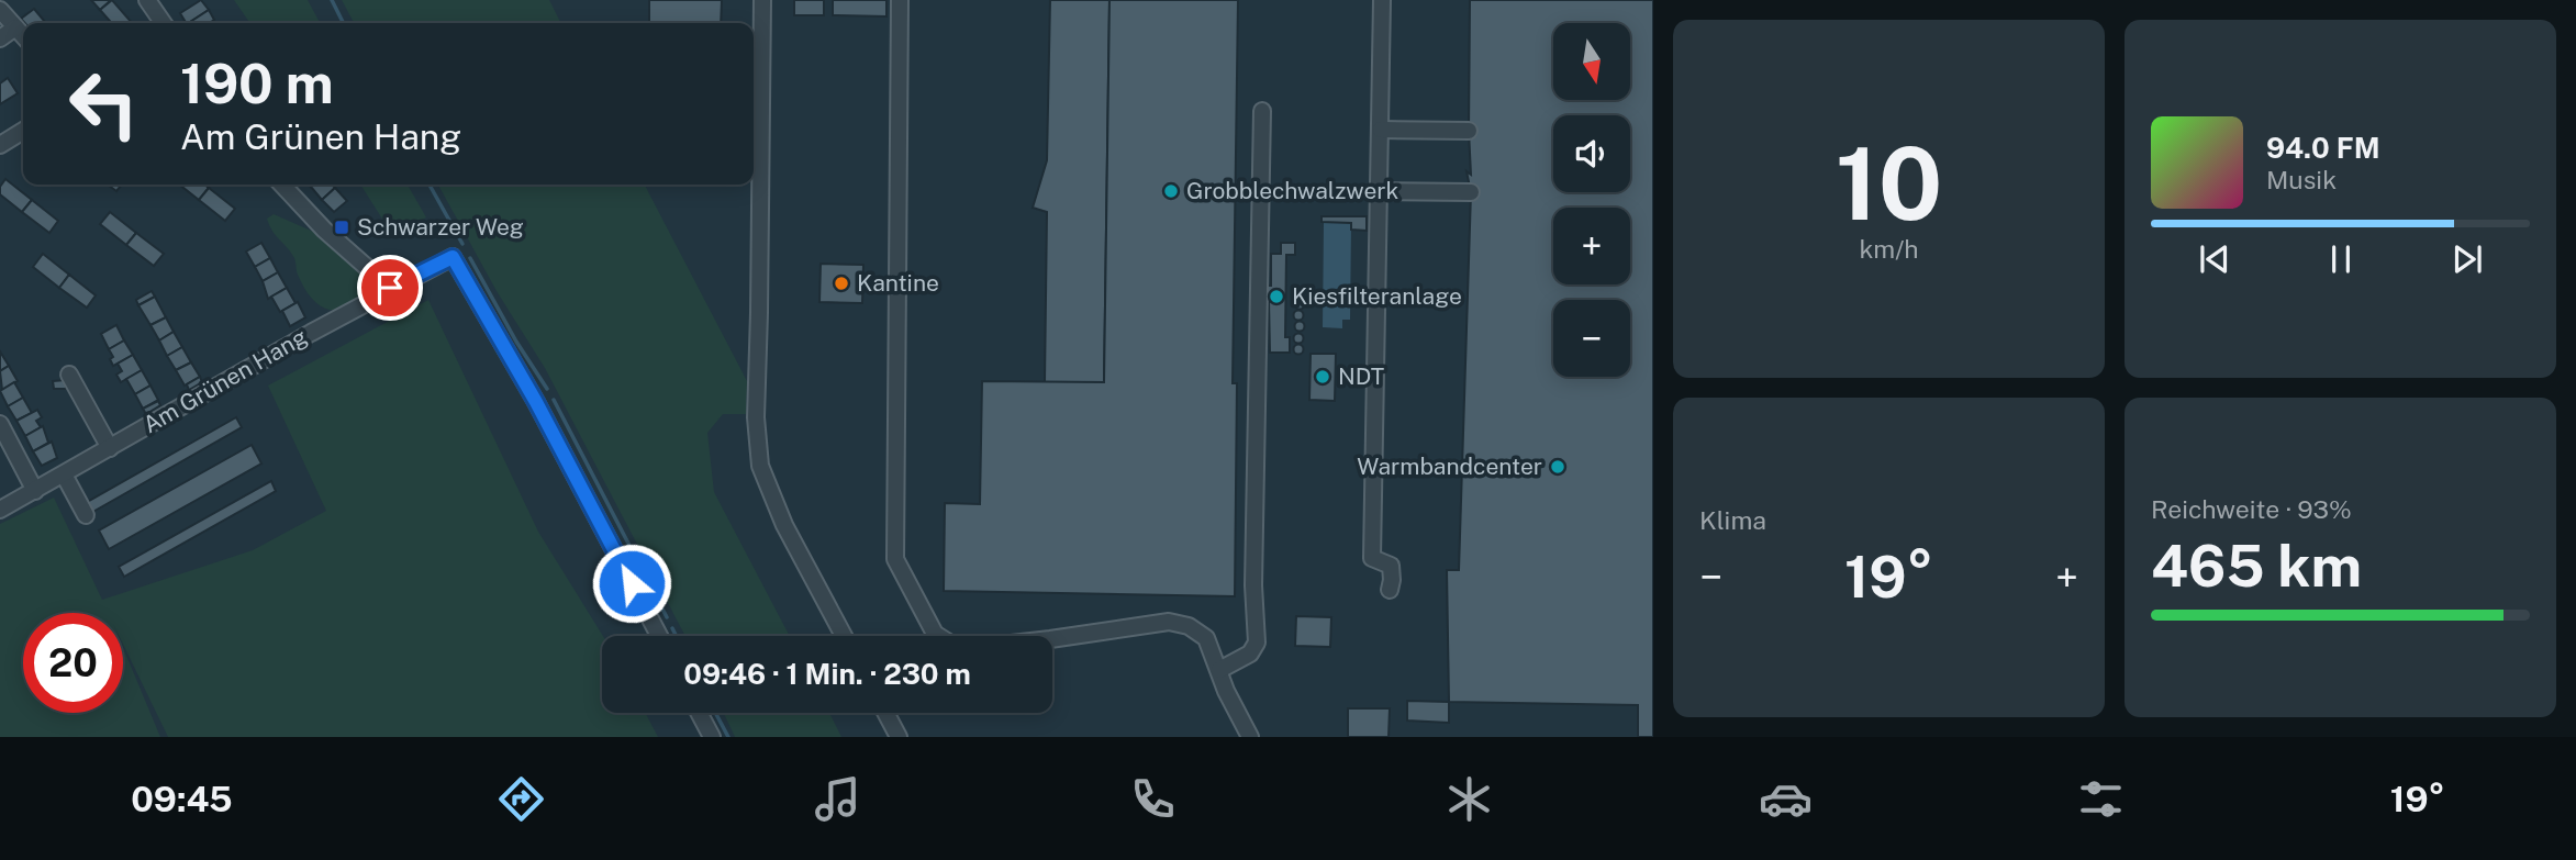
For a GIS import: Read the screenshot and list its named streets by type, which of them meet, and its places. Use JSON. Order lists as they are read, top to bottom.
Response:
{
  "streets": {
    "street": ["Am Grünen Hang"]
  },
  "places": {
    "other": [
      "Grobblechwalzwerk",
      "Kantine",
      "Kiesfilteranlage",
      "NDT",
      "Warmbandcenter"
    ],
    "transit": ["Schwarzer Weg"]
  },
  "north": "bottom",
  "page": {
    "tile": [
      ["10", "km/h"],
      "Klima",
      ["Reichweite · 93%", "465 km"]
    ],
    "map_buttons": ["+", "−"],
    "turn": ["190 m", "Am Grünen Hang"],
    "song": ["94.0 FM", "Musik"],
    "heat": ["−", "19°", "+"],
    "limit": "20",
    "trip": "09:46 · 1 Min. · 230 m",
    "tabs": ["09:45", "19°"]
  }
}
